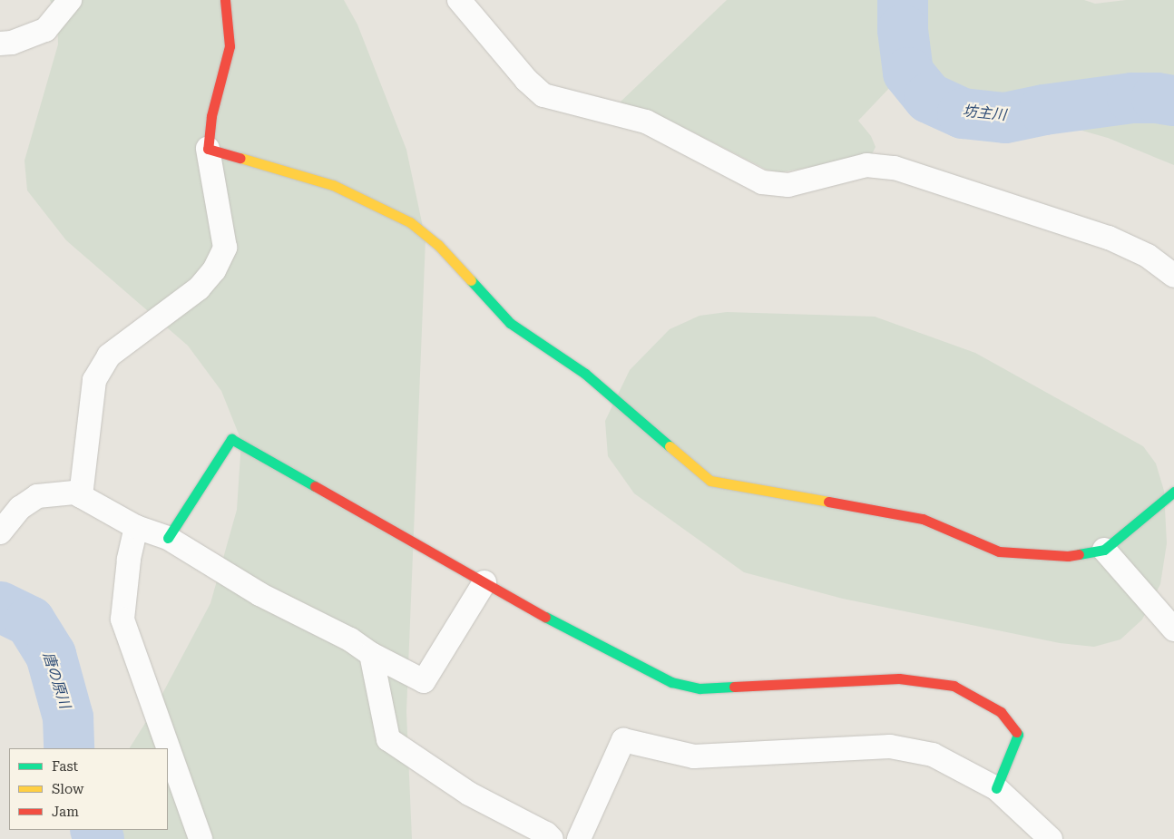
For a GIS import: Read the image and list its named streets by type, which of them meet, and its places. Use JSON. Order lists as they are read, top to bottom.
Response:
{
  "water": ["坊主川", "唐の原川"],
  "legend": ["Fast", "Slow", "Jam"]
}
